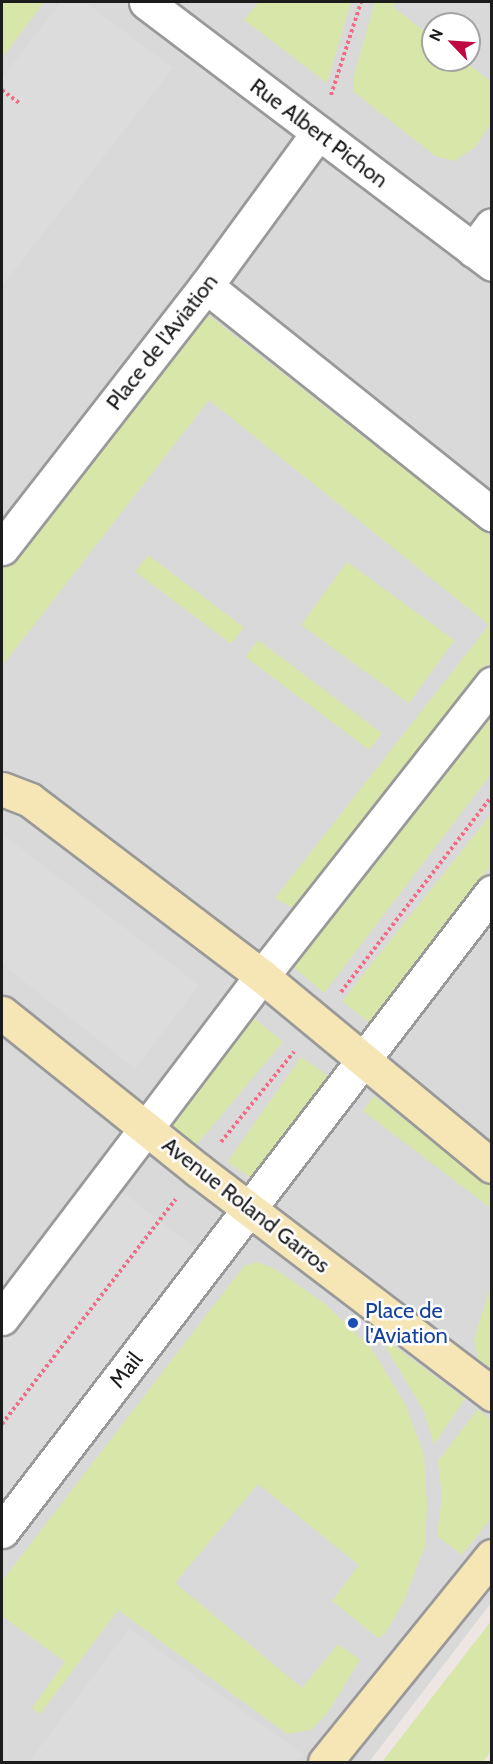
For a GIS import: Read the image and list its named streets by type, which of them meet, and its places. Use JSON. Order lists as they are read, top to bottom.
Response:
{
  "streets": {
    "street": [
      "Rue Albert Pichon",
      "Place de l'Aviation",
      "Avenue Roland Garros",
      "Mail"
    ]
  },
  "crossings": [
    ["Rue Albert Pichon", "Place de l'Aviation"],
    ["Avenue Roland Garros", "Mail"]
  ],
  "places": ["Place de l'Aviation"],
  "north": "top left"
}
